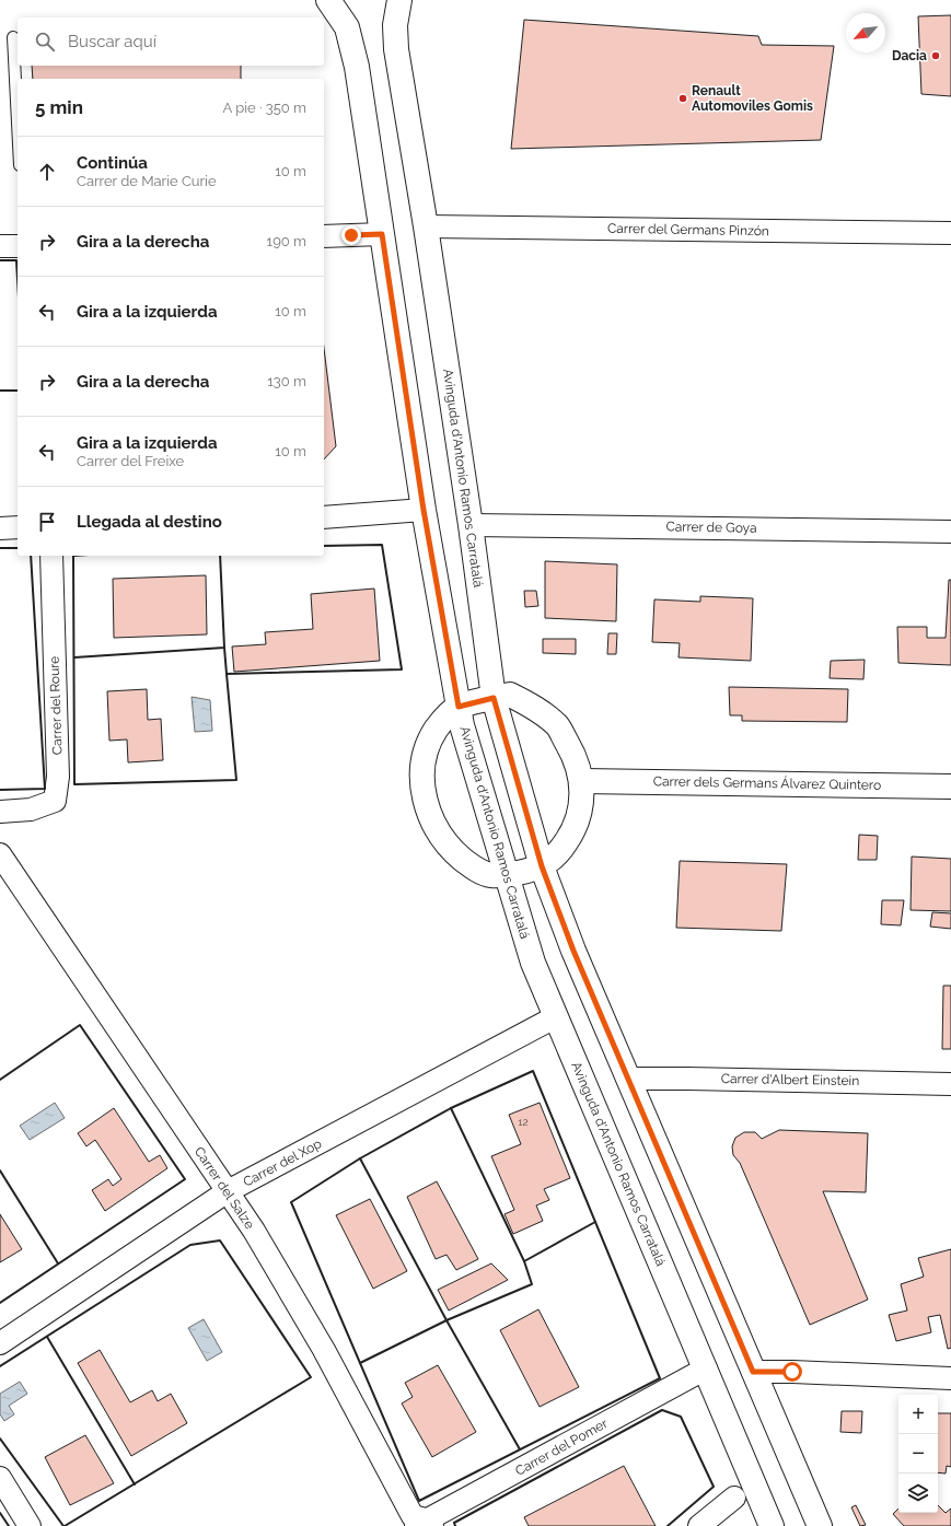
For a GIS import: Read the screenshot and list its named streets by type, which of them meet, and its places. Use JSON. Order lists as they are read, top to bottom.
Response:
{
  "streets": {
    "main road": ["Avinguda d'Antonio Ramos Carratalá", "Carrer dels Germans Álvarez Quintero"],
    "street": [
      "Carrer del Germans Pinzón",
      "Carrer de Goya",
      "Carrer del Roure",
      "Carrer d'Albert Einstein",
      "Carrer del Xop",
      "Carrer del Salze",
      "Carrer del Pomer"
    ]
  },
  "crossings": [
    ["Carrer del Germans Pinzón", "Avinguda d'Antonio Ramos Carratalá"],
    ["Avinguda d'Antonio Ramos Carratalá", "Carrer de Goya"],
    ["Avinguda d'Antonio Ramos Carratalá", "Carrer d'Albert Einstein"],
    ["Avinguda d'Antonio Ramos Carratalá", "Carrer del Xop"],
    ["Avinguda d'Antonio Ramos Carratalá", "Carrer del Pomer"],
    ["Carrer del Xop", "Carrer del Salze"],
    ["Carrer del Salze", "Carrer del Pomer"]
  ],
  "places": ["Dacia", "Renault Automoviles Gomis"],
  "house_numbers": ["12"],
  "north": "bottom left",
  "page": {
    "search": "Buscar aquí",
    "heading": ["5 min", "A pie · 350 m"],
    "list": [
      ["Continúa", "Carrer de Marie Curie", "10 m"],
      ["Gira a la derecha", "190 m"],
      ["Gira a la izquierda", "10 m"],
      ["Gira a la derecha", "130 m"],
      ["Gira a la izquierda", "Carrer del Freixe", "10 m"],
      "Llegada al destino"
    ],
    "map_buttons": ["+", "−"]
  }
}
